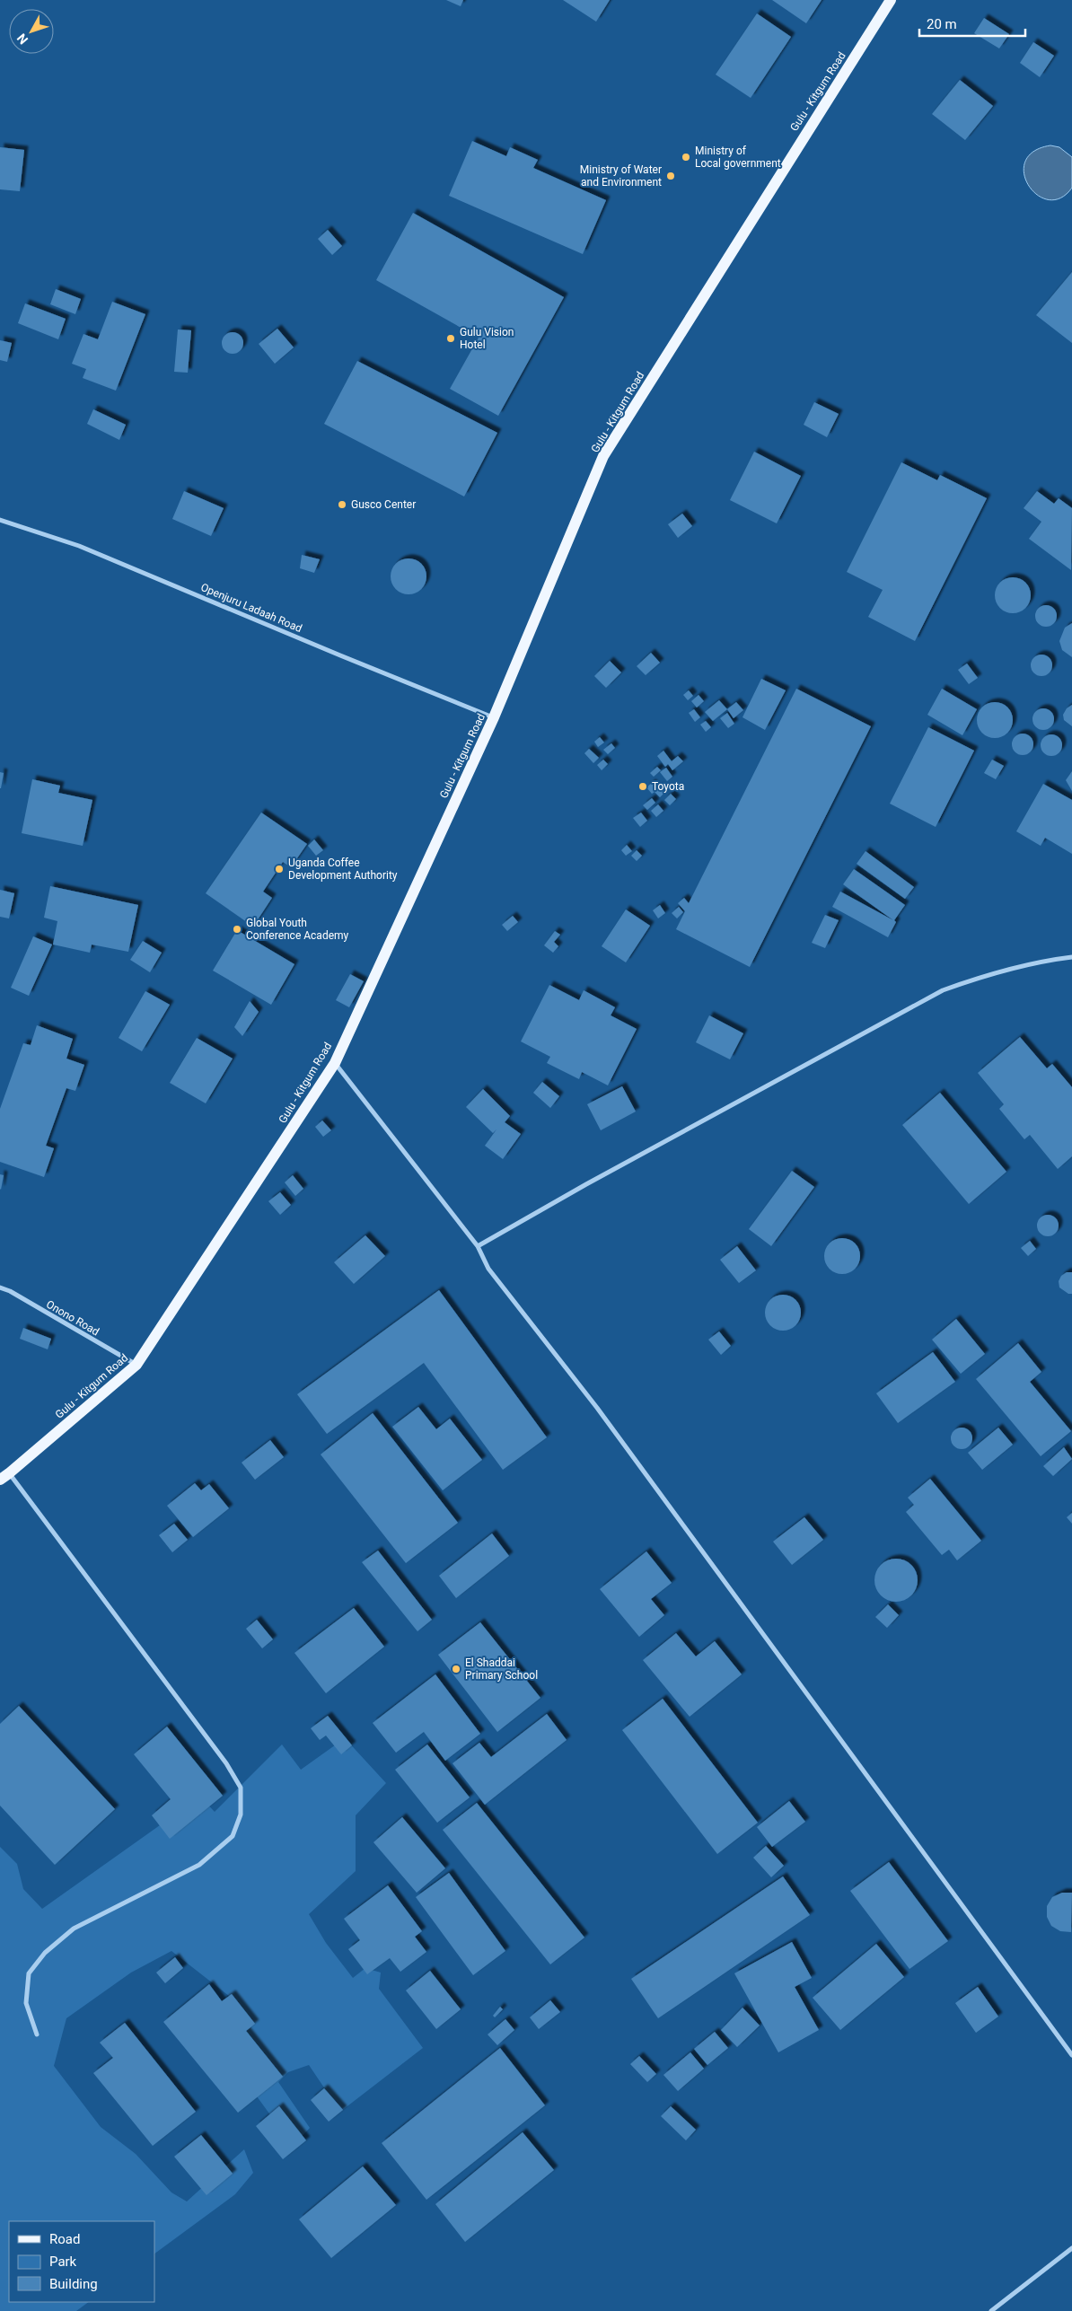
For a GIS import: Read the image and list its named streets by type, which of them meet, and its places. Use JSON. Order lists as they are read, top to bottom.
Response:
{
  "streets": {
    "main road": ["Gulu - Kitgum Road"],
    "street": ["Openjuru Ladaah Road", "Onono Road"]
  },
  "crossings": [
    ["Gulu - Kitgum Road", "Openjuru Ladaah Road"],
    ["Gulu - Kitgum Road", "Onono Road"]
  ],
  "places": [
    "Ministry of Local government",
    "Ministry of Water and Environment",
    "Gulu Vision Hotel",
    "Gusco Center",
    "Toyota",
    "Uganda Coffee Development Authority",
    "Global Youth Conference Academy",
    "El Shaddai Primary School"
  ],
  "legend": ["Road", "Park", "Building"],
  "scale_bar": "20 m",
  "north": "bottom left"
}
